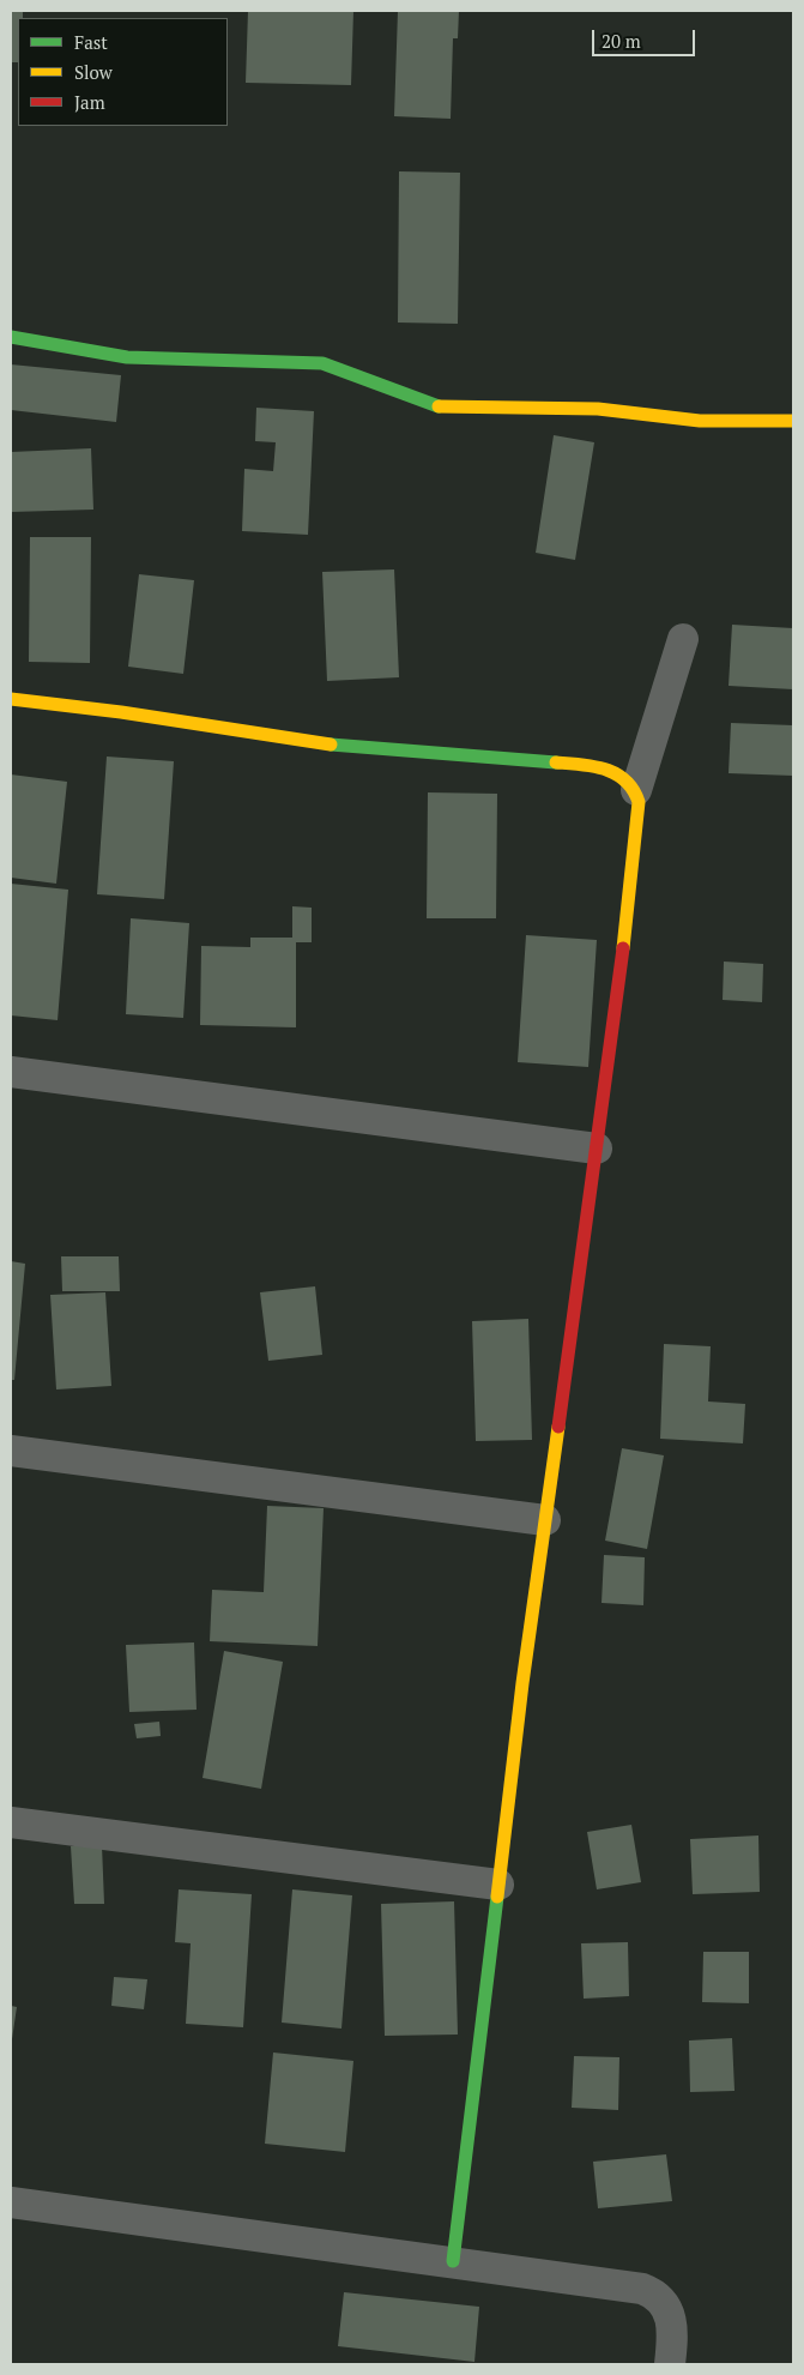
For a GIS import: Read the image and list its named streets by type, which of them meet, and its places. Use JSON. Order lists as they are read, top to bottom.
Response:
{
  "legend": ["Fast", "Slow", "Jam"],
  "scale_bar": "20 m"
}
